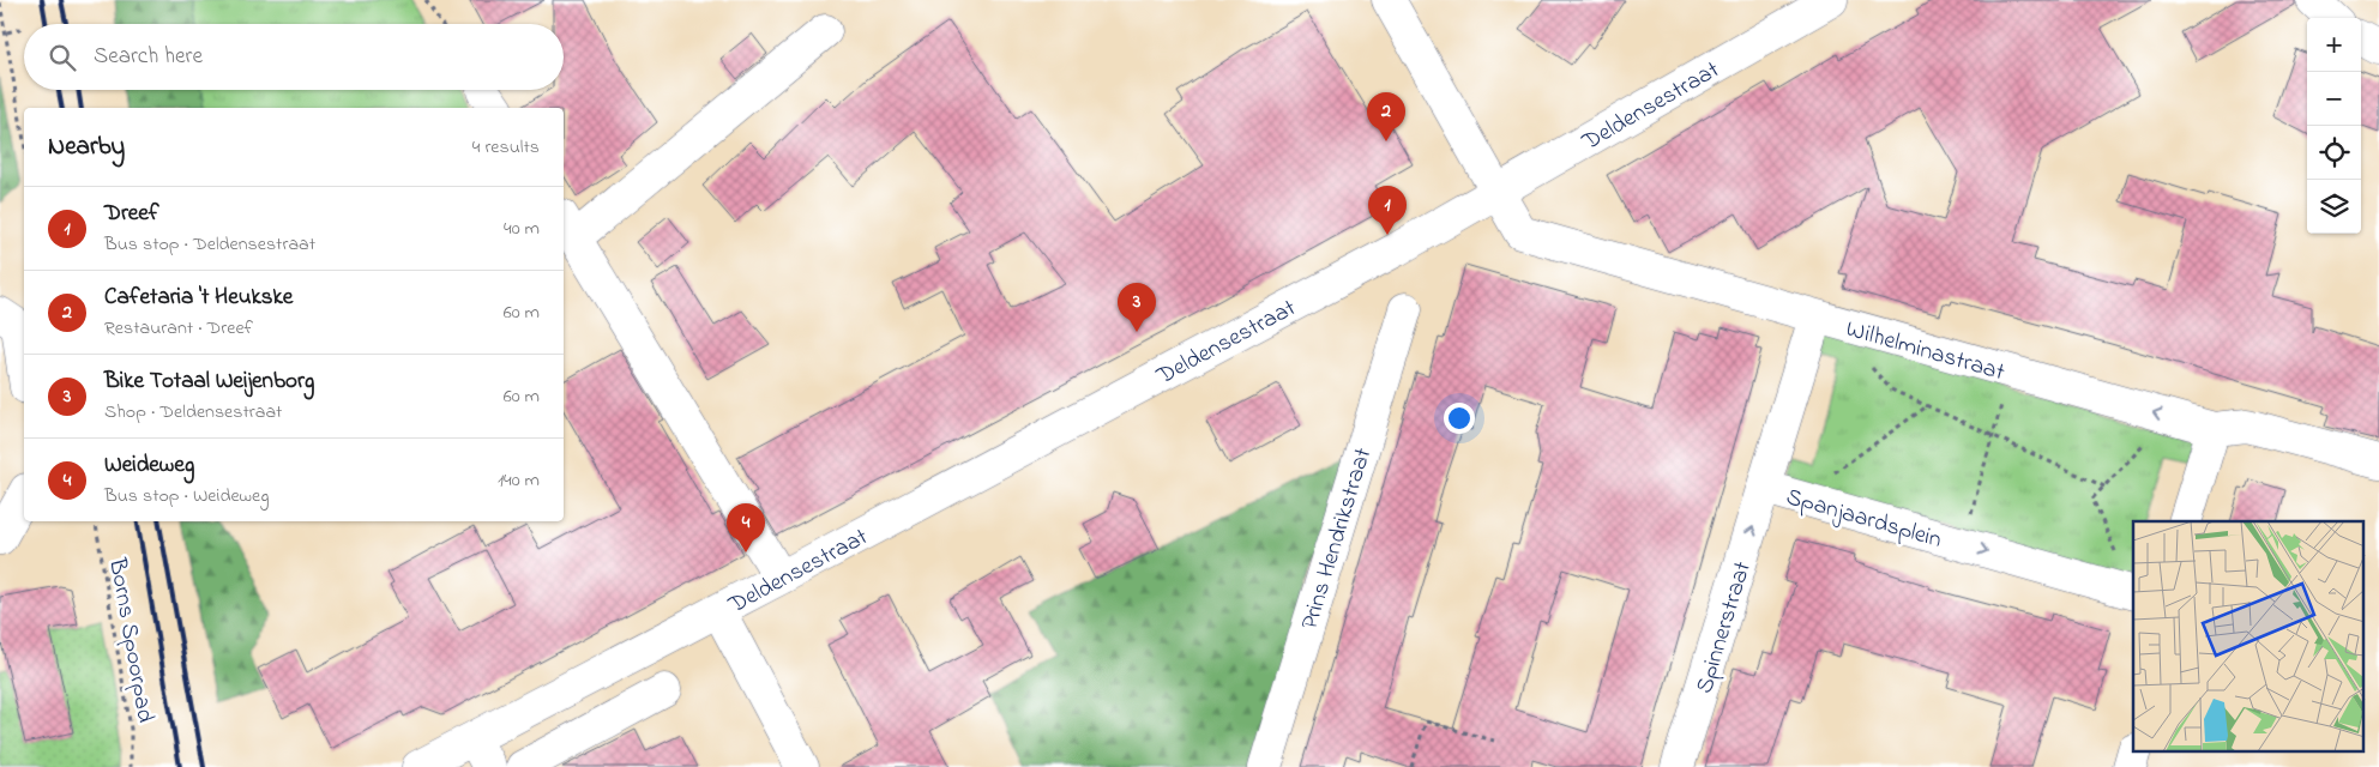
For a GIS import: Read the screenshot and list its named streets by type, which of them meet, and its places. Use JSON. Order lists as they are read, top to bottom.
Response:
{
  "streets": {
    "street": [
      "Deldensestraat",
      "Wilhelminastraat",
      "Spanjaardsplein",
      "Prins Hendrikstraat",
      "Spinnerstraat"
    ],
    "path": ["Borns Spoorpad"]
  },
  "crossings": [
    ["Deldensestraat", "Wilhelminastraat"],
    ["Wilhelminastraat", "Spanjaardsplein"],
    ["Spanjaardsplein", "Spinnerstraat"]
  ],
  "one_way": ["Spinnerstraat"],
  "page": {
    "map_buttons": ["+", "−"],
    "search": "Search here",
    "pins": [
      "2",
      "1",
      "3",
      "4"
    ],
    "heading": ["Nearby", "4 results"],
    "list": [
      {
        "mark": "1",
        "name": "Dreef",
        "note": "Bus stop · Deldensestraat",
        "value": "40 m"
      },
      {
        "mark": "2",
        "name": "Cafetaria 't Heukske",
        "note": "Restaurant · Dreef",
        "value": "60 m"
      },
      {
        "mark": "3",
        "name": "Bike Totaal Weijenborg",
        "note": "Shop · Deldensestraat",
        "value": "60 m"
      },
      {
        "mark": "4",
        "name": "Weideweg",
        "note": "Bus stop · Weideweg",
        "value": "140 m"
      }
    ]
  }
}
